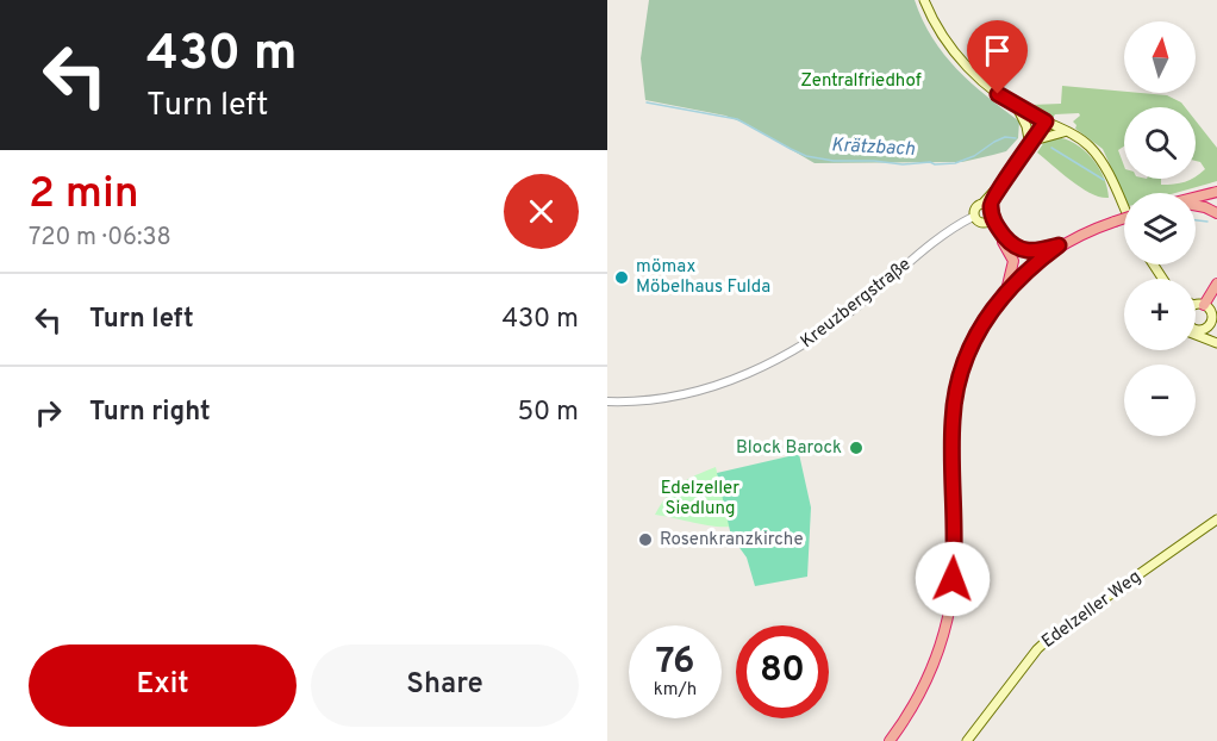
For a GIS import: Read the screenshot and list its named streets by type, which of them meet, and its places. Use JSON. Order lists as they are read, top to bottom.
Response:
{
  "streets": {
    "main road": ["Kreuzbergstraße", "Edelzeller Weg"]
  },
  "water": ["Krätzbach"],
  "parks": ["Zentralfriedhof", "Edelzeller Siedlung"],
  "places": ["mömax Möbelhaus Fulda", "Block Barock", "Rosenkranzkirche"],
  "north": "top",
  "page": {
    "turn": ["430 m", "Turn left"],
    "map_buttons": ["+", "−"],
    "heading": ["2 min", "720 m · 06:38"],
    "list": [
      {
        "name": "Turn left",
        "value": "430 m"
      },
      {
        "name": "Turn right",
        "value": "50 m"
      }
    ],
    "speed": "76 km/h",
    "limit": "80",
    "buttons": ["Exit", "Share"]
  }
}
